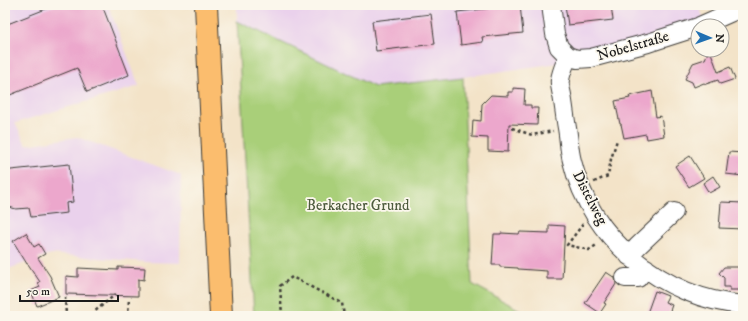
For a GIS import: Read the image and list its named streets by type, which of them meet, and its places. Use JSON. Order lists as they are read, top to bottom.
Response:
{
  "streets": {
    "street": ["Nobelstraße", "Distelweg"]
  },
  "crossings": [
    ["Nobelstraße", "Distelweg"]
  ],
  "parks": ["Berkacher Grund"],
  "scale_bar": "50 m",
  "north": "right"
}
